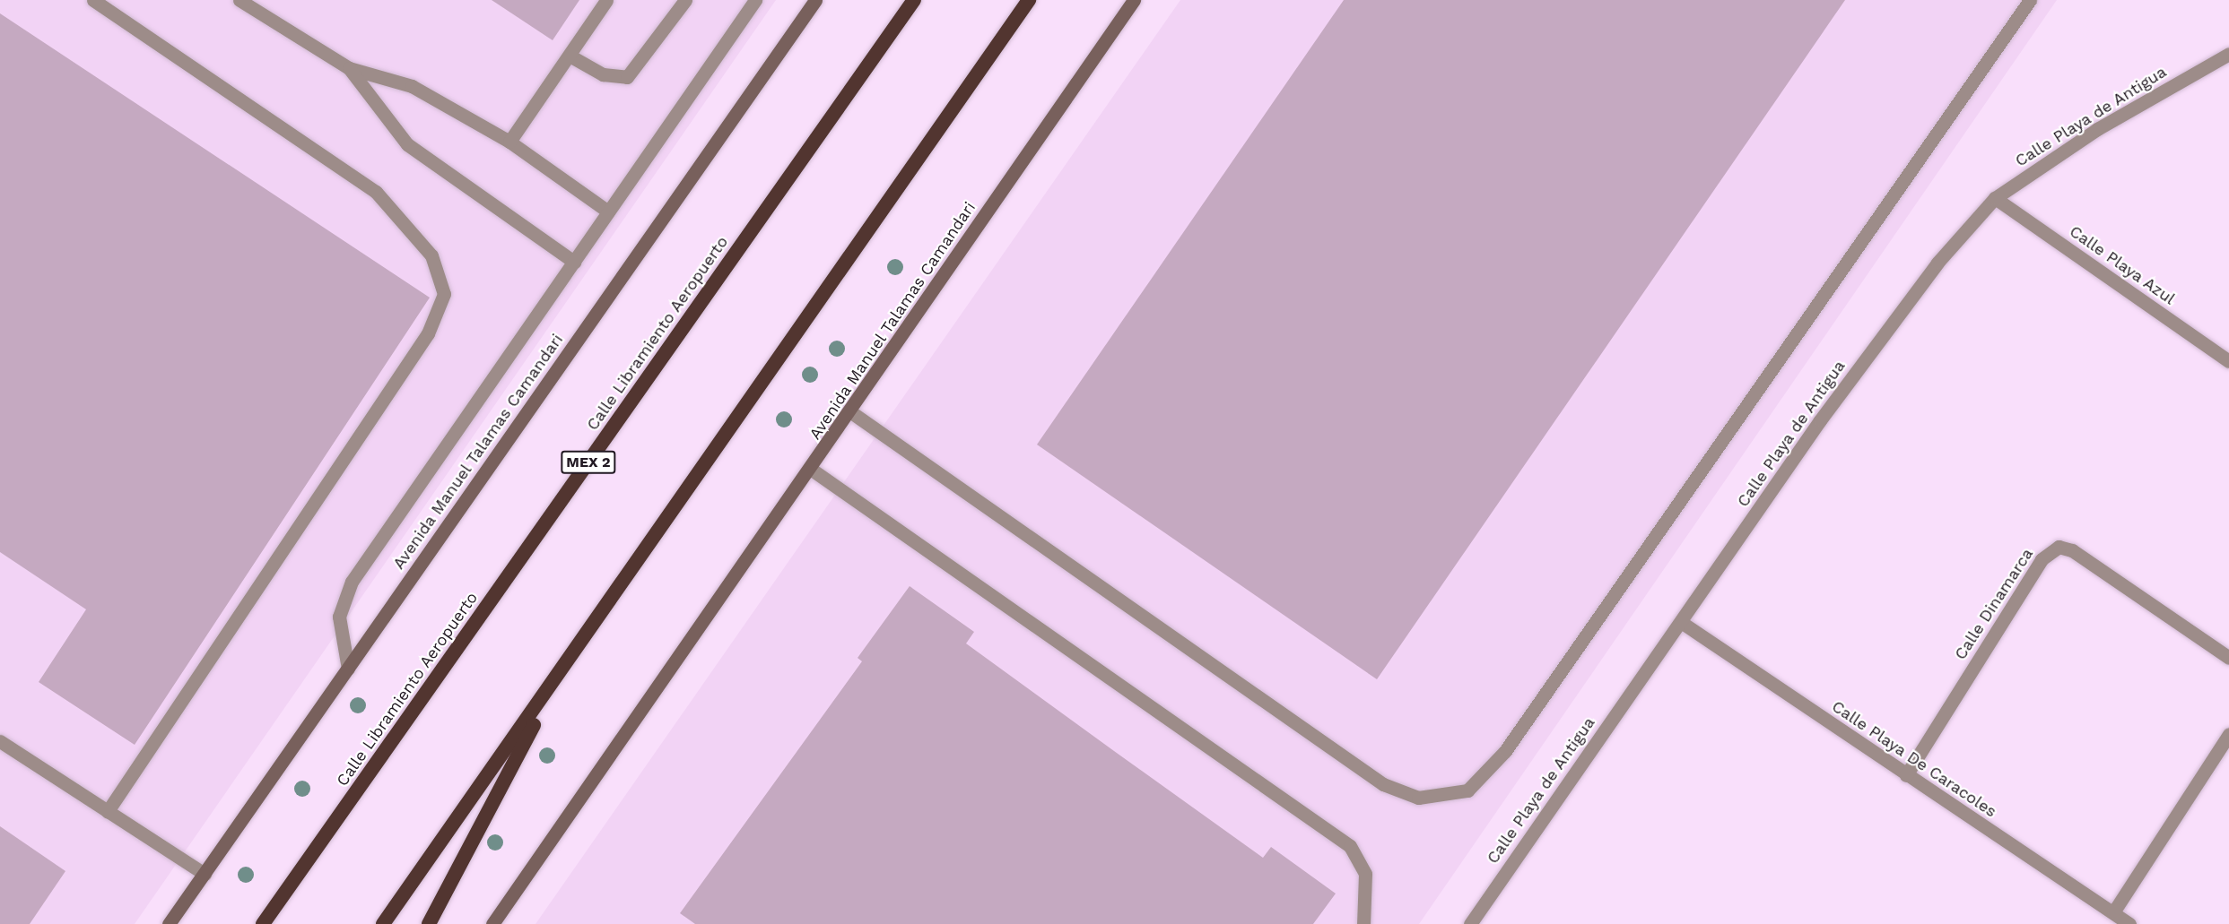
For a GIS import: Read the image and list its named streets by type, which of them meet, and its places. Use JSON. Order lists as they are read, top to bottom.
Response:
{
  "streets": {
    "highway": ["Calle Libramiento Aeropuerto", "MEX 2"],
    "main road": ["Avenida Manuel Talamas Camandari"],
    "street": [
      "Calle Playa de Antigua",
      "Calle Playa Azul",
      "Calle Dinamarca",
      "Calle Playa De Caracoles"
    ]
  },
  "crossings": [
    ["Calle Playa de Antigua", "Calle Playa Azul"],
    ["Calle Playa de Antigua", "Calle Playa De Caracoles"],
    ["Calle Dinamarca", "Calle Playa De Caracoles"]
  ]
}
